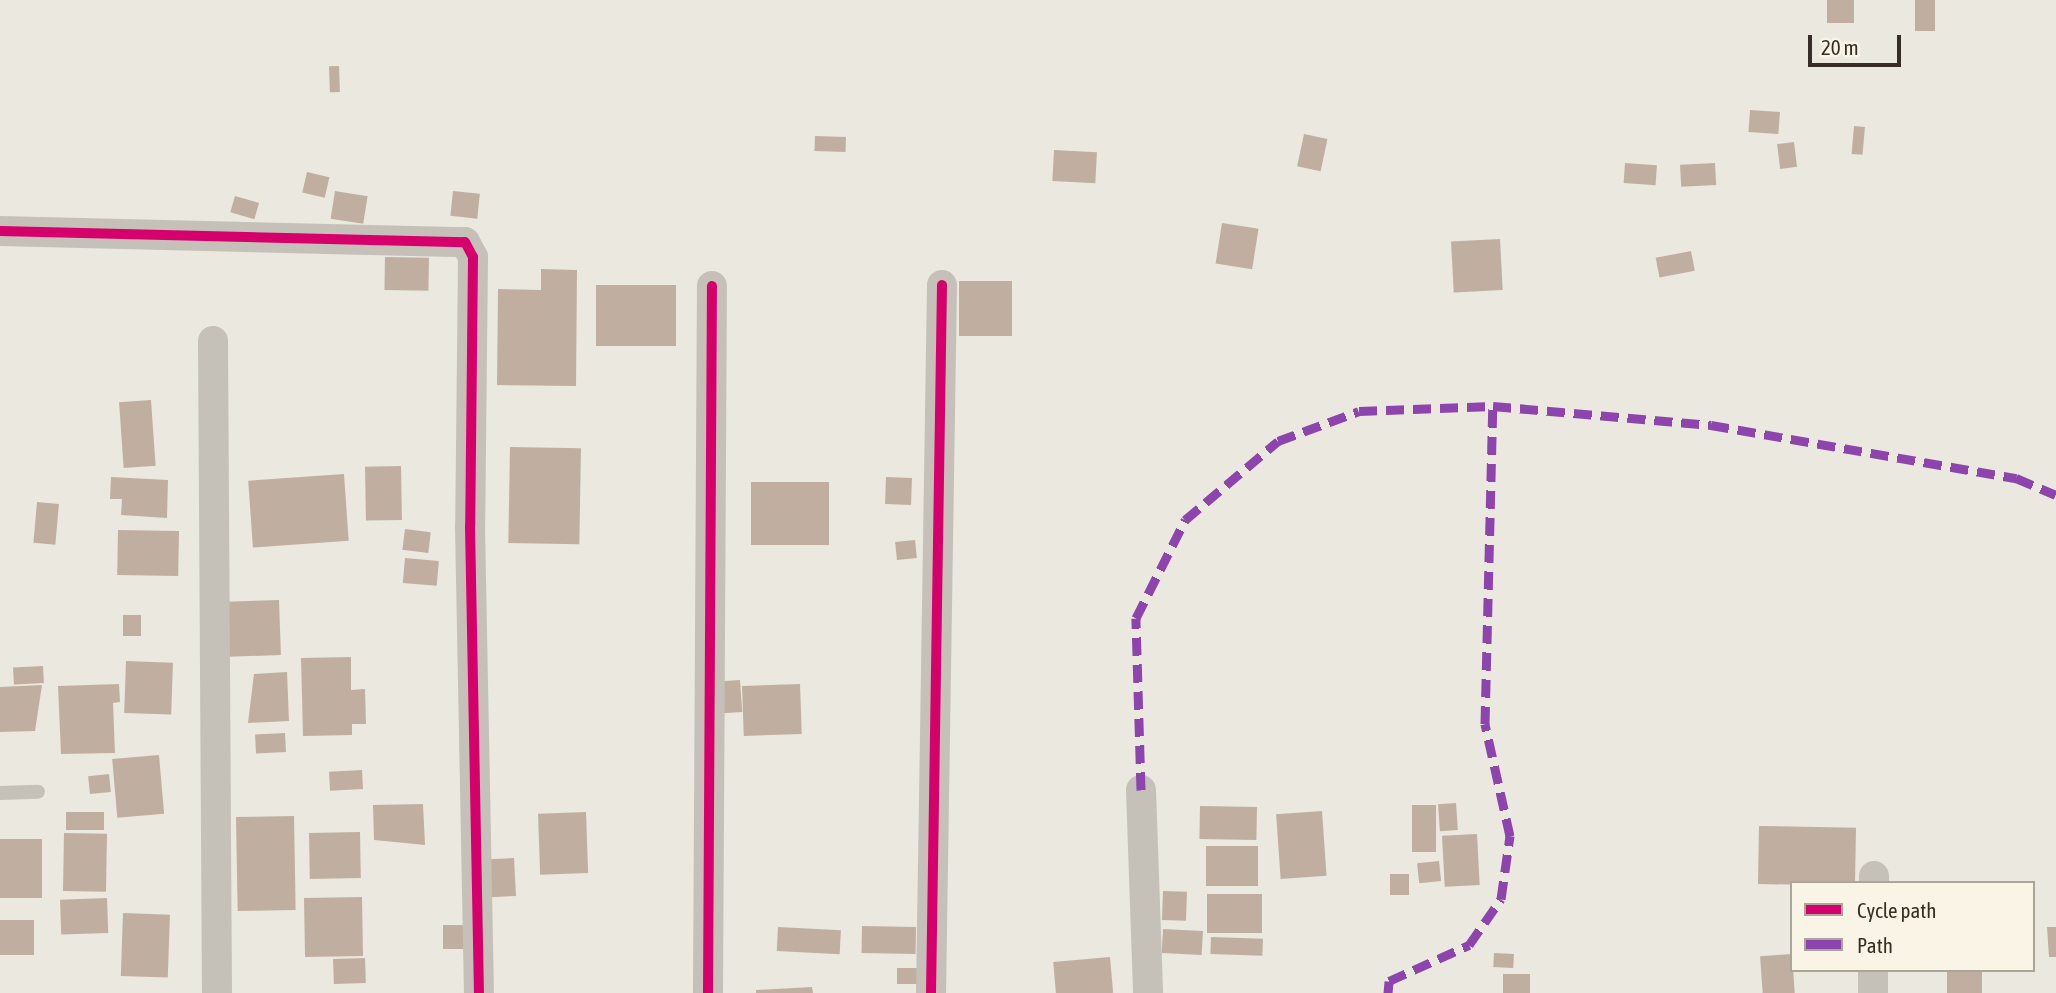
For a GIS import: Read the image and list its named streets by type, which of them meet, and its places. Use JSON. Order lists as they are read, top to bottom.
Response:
{
  "legend": ["Cycle path", "Path"],
  "scale_bar": "20 m"
}
